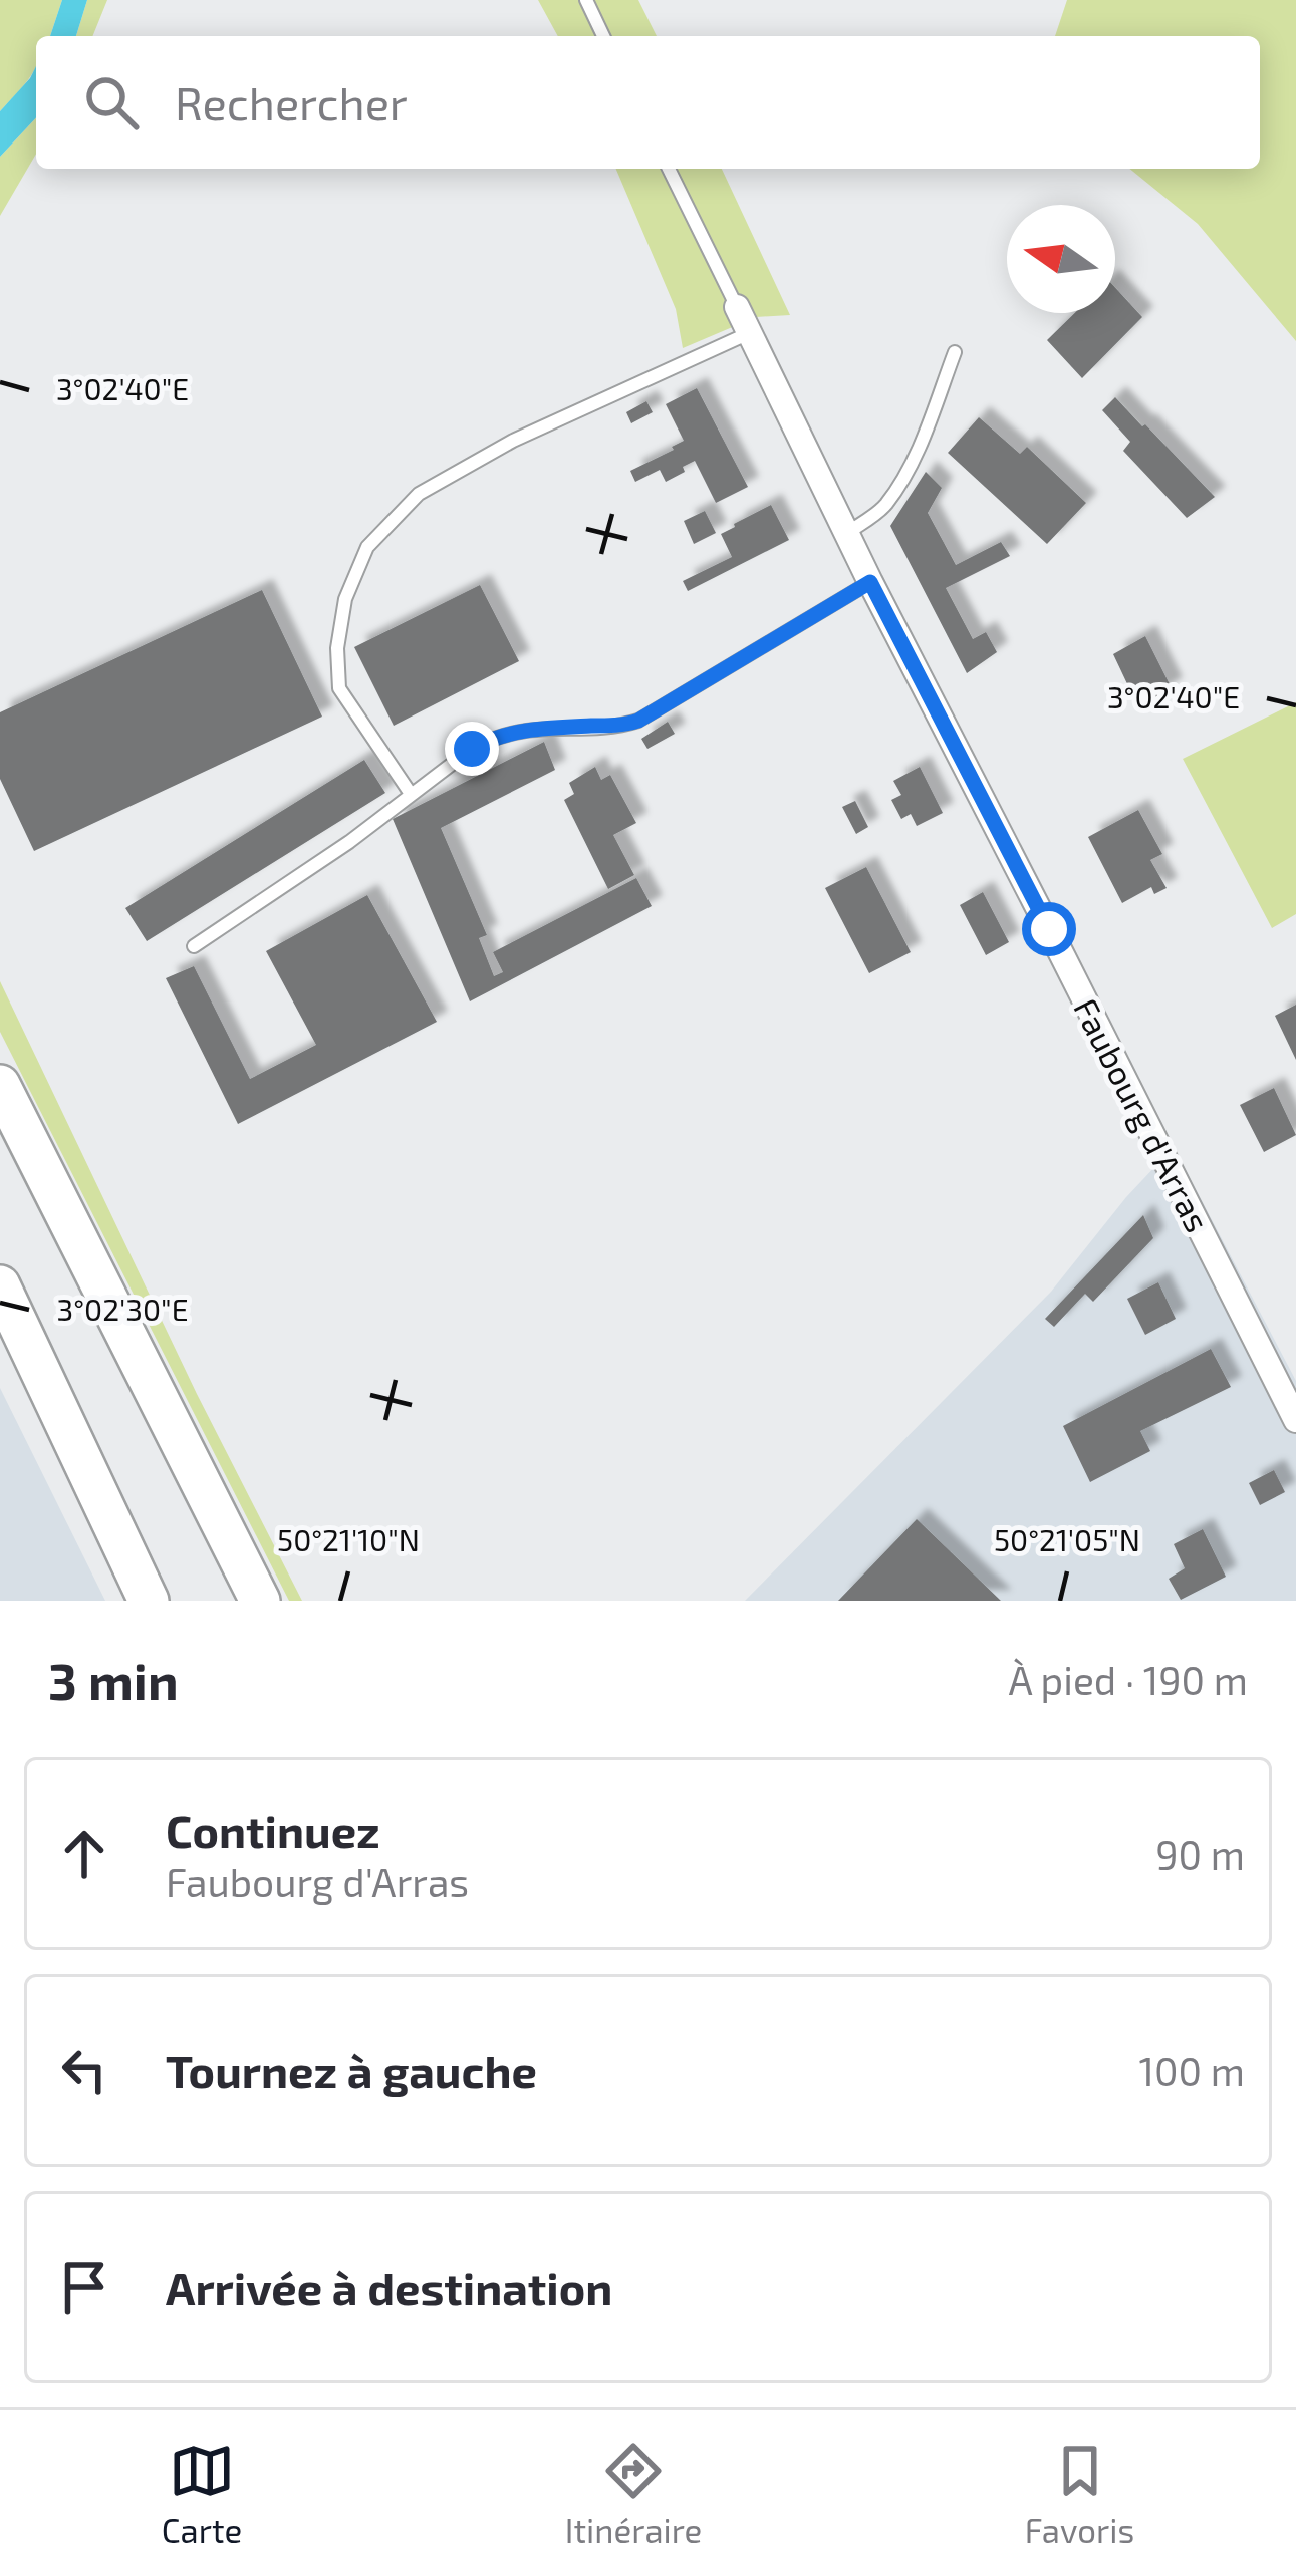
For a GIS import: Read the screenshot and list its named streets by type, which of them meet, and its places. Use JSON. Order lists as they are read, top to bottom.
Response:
{
  "streets": {
    "street": ["Faubourg d'Arras"]
  },
  "north": "left",
  "page": {
    "search": "Rechercher",
    "heading": ["3 min", "À pied · 190 m"],
    "list": [
      ["Continuez", "Faubourg d'Arras", "90 m"],
      ["Tournez à gauche", "100 m"],
      "Arrivée à destination"
    ],
    "nav": ["Carte", "Itinéraire", "Favoris"]
  },
  "coordinates": [
    "3°02'40\"E",
    "3°02'30\"E",
    "50°21'10\"N",
    "50°21'05\"N"
  ]
}
